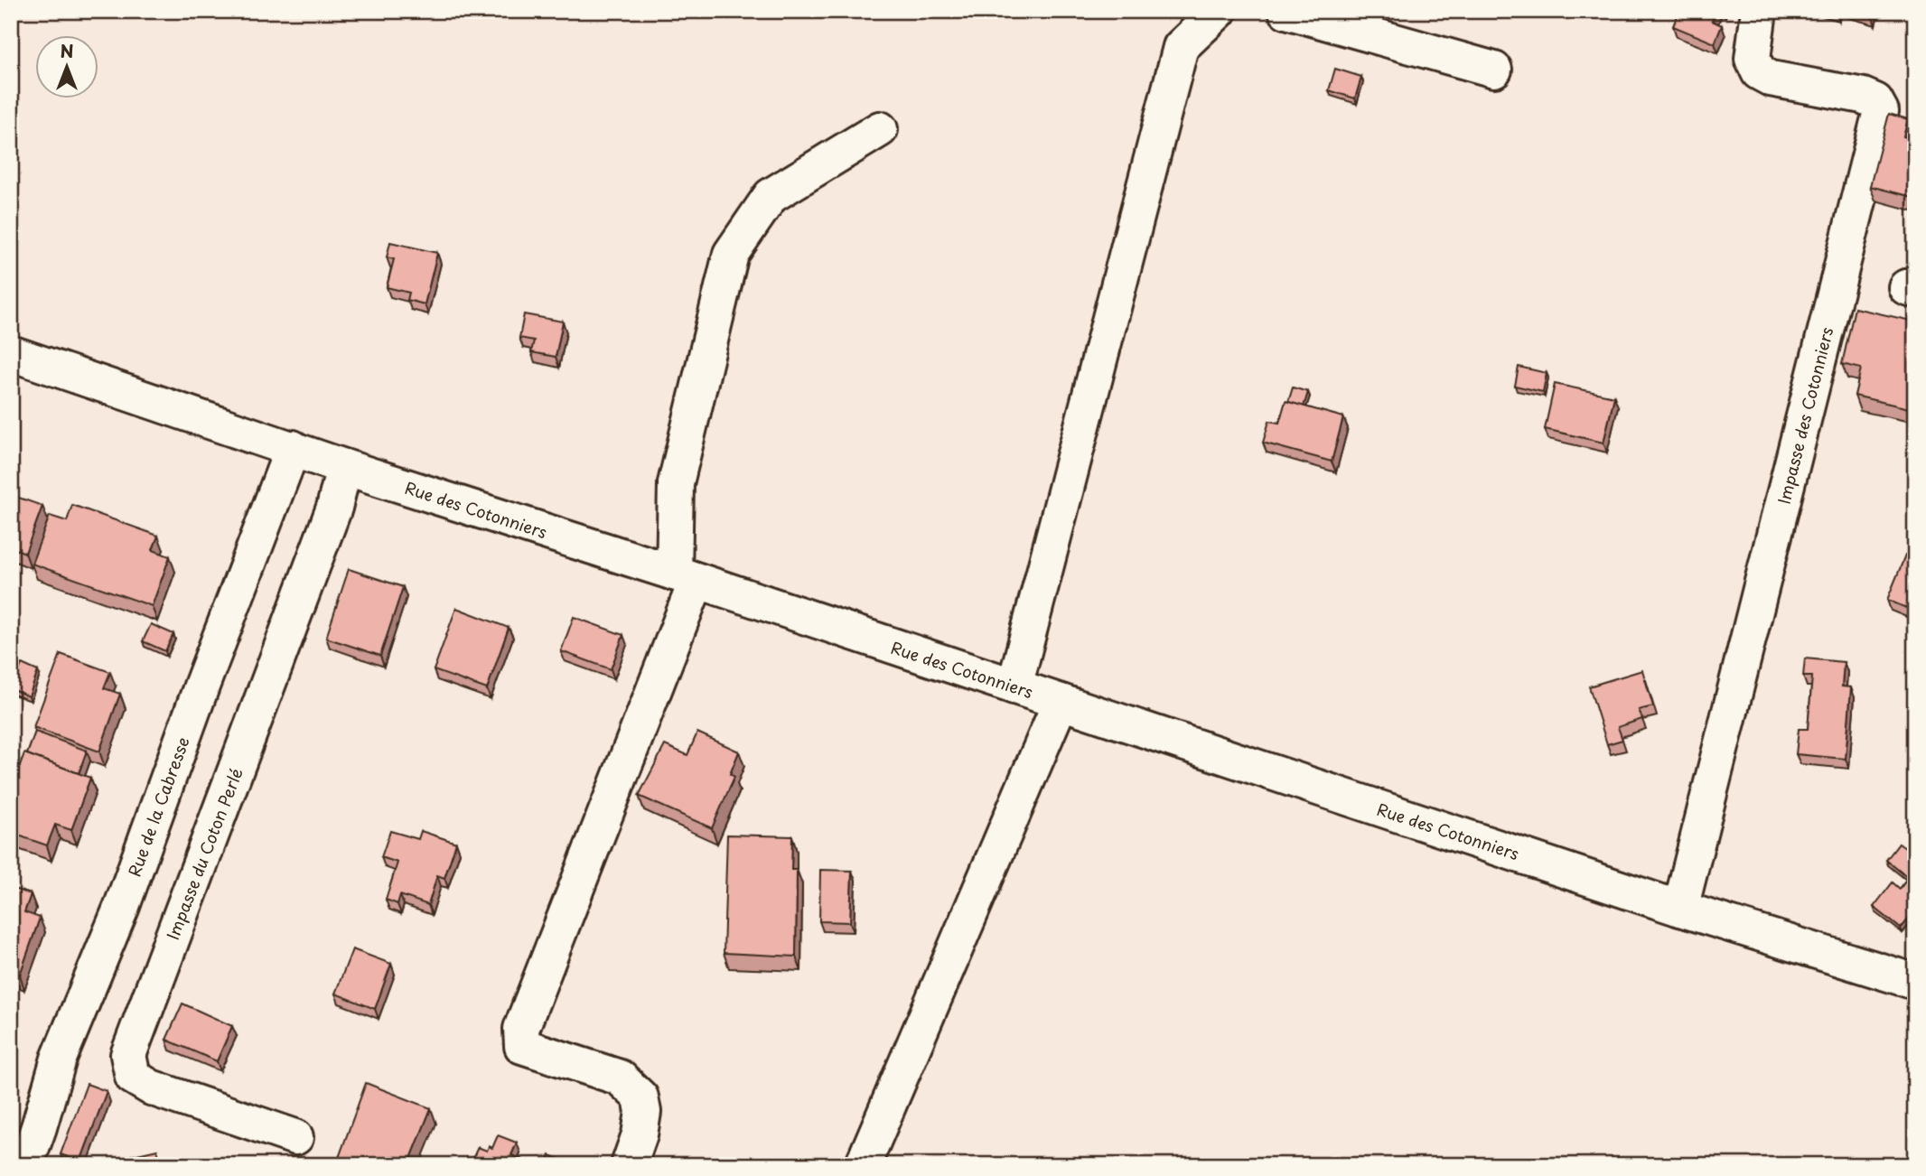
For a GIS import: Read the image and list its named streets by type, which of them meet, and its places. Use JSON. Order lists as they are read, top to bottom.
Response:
{
  "streets": {
    "street": [
      "Impasse des Cotonniers",
      "Rue des Cotonniers",
      "Rue de la Cabresse",
      "Impasse du Coton Perlé"
    ]
  },
  "crossings": [
    ["Impasse des Cotonniers", "Rue des Cotonniers"],
    ["Rue des Cotonniers", "Rue de la Cabresse"],
    ["Rue des Cotonniers", "Impasse du Coton Perlé"]
  ],
  "north": "top"
}
